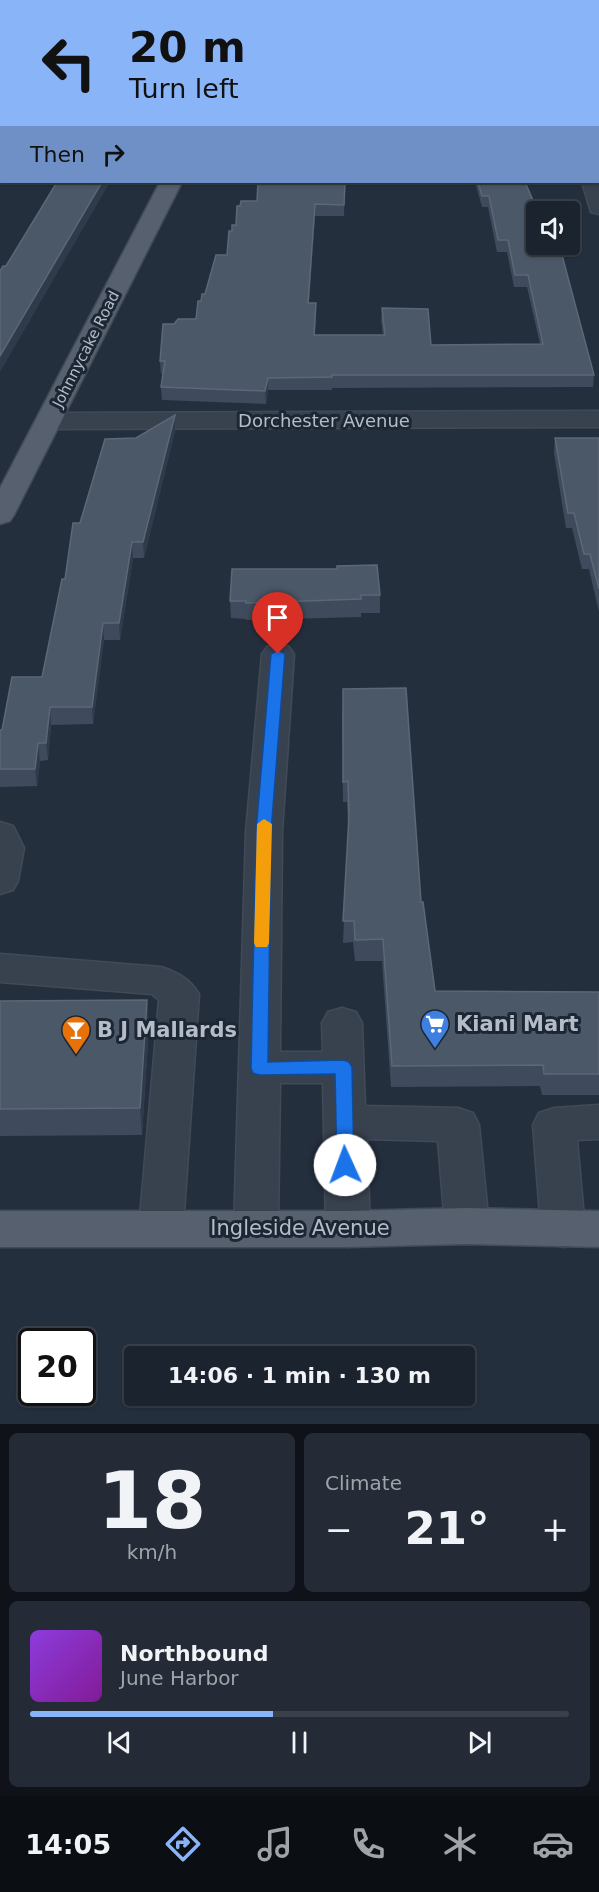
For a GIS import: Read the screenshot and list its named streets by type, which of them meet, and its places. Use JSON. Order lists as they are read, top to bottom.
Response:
{
  "streets": {
    "main road": ["Johnnycake Road", "Ingleside Avenue"],
    "street": ["Dorchester Avenue"]
  },
  "crossings": [
    ["Johnnycake Road", "Dorchester Avenue"]
  ],
  "places": {
    "supermarket": ["Kiani Mart"],
    "bar": ["B J Mallards"]
  },
  "page": {
    "turn": ["20 m", "Turn left"],
    "then": "Then",
    "limit": "20",
    "trip": "14:06 · 1 min · 130 m",
    "tile": [
      ["18", "km/h"],
      "Climate"
    ],
    "heat": ["−", "21°", "+"],
    "song": ["Northbound", "June Harbor"],
    "tabs": "14:05"
  }
}
